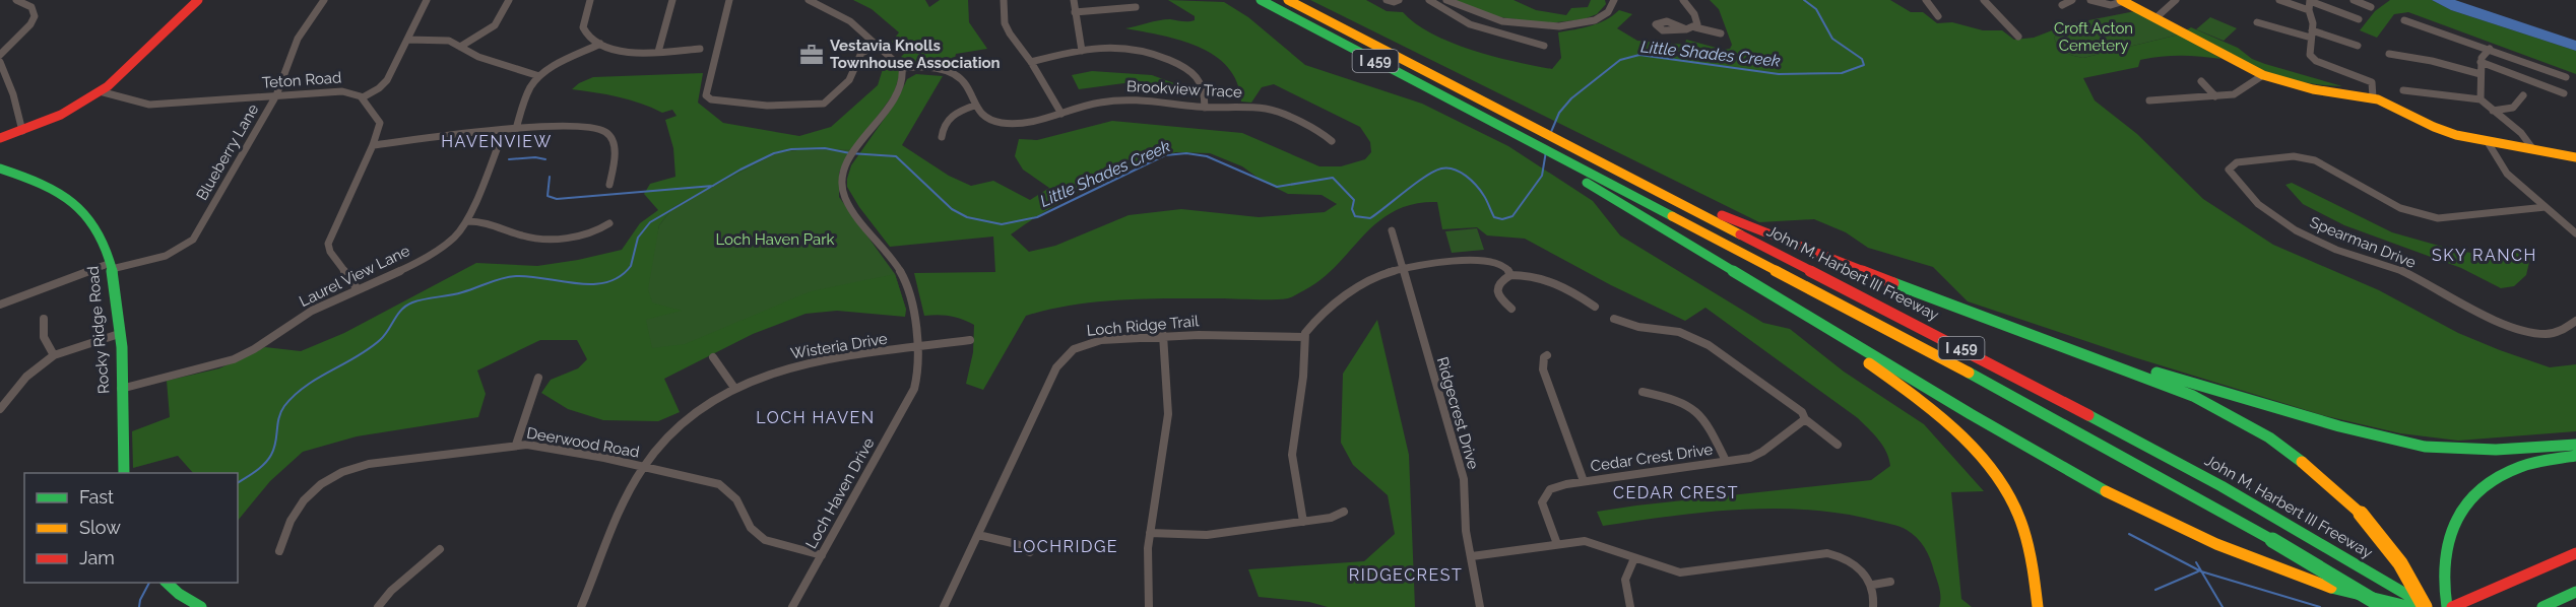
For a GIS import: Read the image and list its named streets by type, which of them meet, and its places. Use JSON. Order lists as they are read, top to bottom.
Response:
{
  "streets": {
    "main road": ["I 459", "John M. Harbert III Freeway", "Rocky Ridge Road"],
    "street": [
      "Teton Road",
      "Brookview Trace",
      "Blueberry Lane",
      "Spearman Drive",
      "Laurel View Lane",
      "Loch Ridge Trail",
      "Wisteria Drive",
      "Ridgecrest Drive",
      "Deerwood Road",
      "Cedar Crest Drive",
      "Loch Haven Drive"
    ]
  },
  "crossings": [
    ["Teton Road", "Blueberry Lane"],
    ["Blueberry Lane", "Rocky Ridge Road"],
    ["Laurel View Lane", "Rocky Ridge Road"],
    ["Wisteria Drive", "Deerwood Road"],
    ["Wisteria Drive", "Loch Haven Drive"],
    ["Deerwood Road", "Loch Haven Drive"]
  ],
  "districts": [
    "HAVENVIEW",
    "SKY RANCH",
    "LOCH HAVEN",
    "CEDAR CREST",
    "LOCHRIDGE",
    "RIDGECREST"
  ],
  "water": ["Little Shades Creek"],
  "parks": ["Croft Acton Cemetery", "Loch Haven Park"],
  "places": {
    "office": ["Vestavia Knolls Townhouse Association"]
  },
  "legend": ["Fast", "Slow", "Jam"]
}
